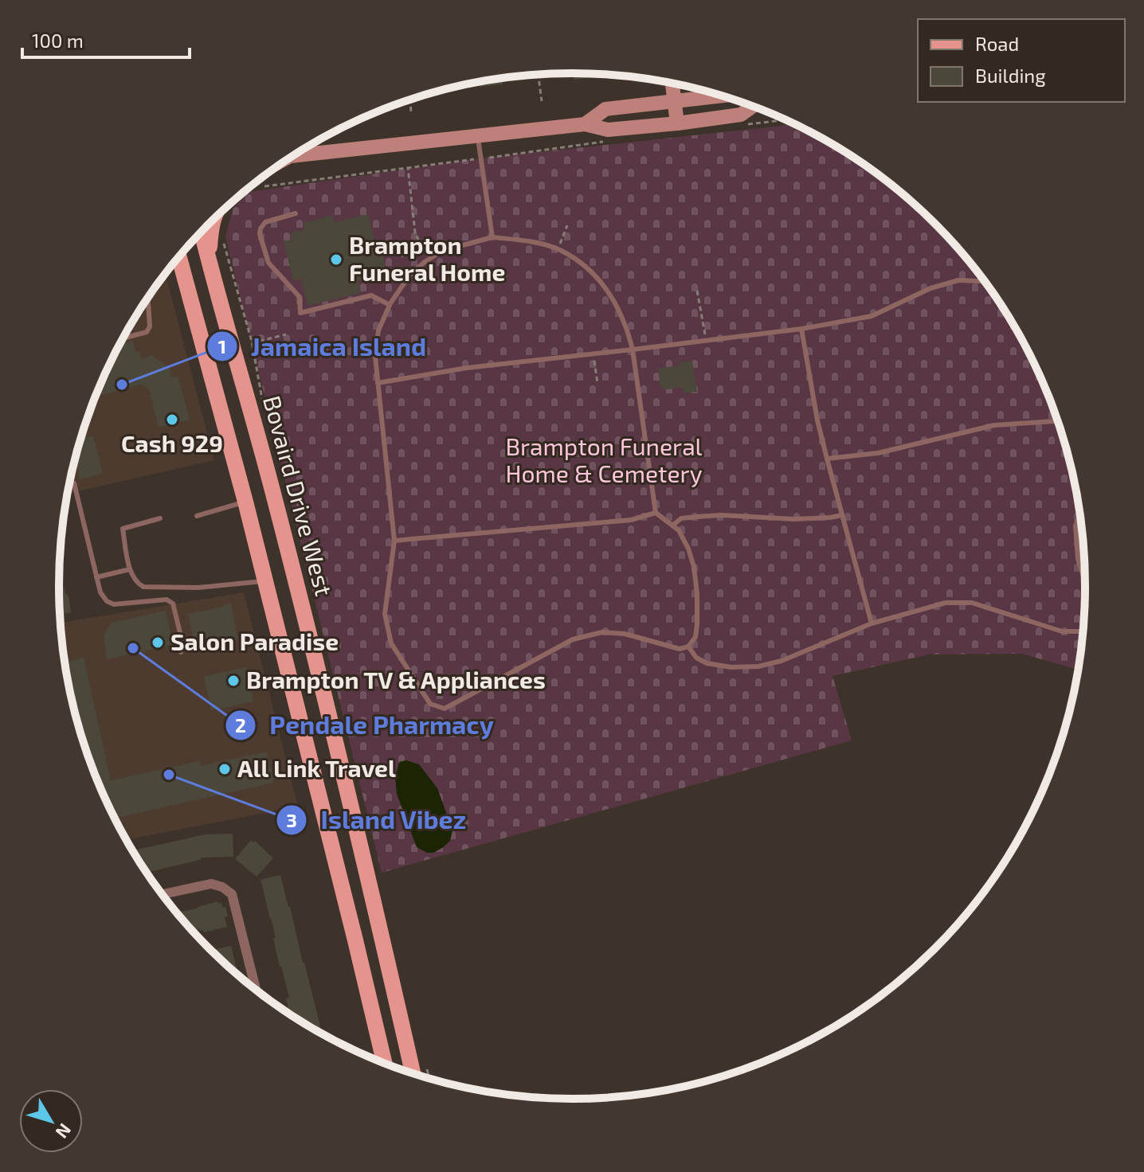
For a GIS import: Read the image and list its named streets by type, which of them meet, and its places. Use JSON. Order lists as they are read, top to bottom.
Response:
{
  "streets": {
    "main road": ["Bovaird Drive West"]
  },
  "parks": ["Brampton Funeral Home & Cemetery"],
  "places": [
    "Brampton Funeral Home",
    "Jamaica Island",
    "Cash 929",
    "Salon Paradise",
    "Pendale Pharmacy",
    "Brampton TV & Appliances",
    "All Link Travel",
    "Island Vibez"
  ],
  "legend": ["Road", "Building"],
  "scale_bar": "100 m",
  "north": "bottom right"
}
